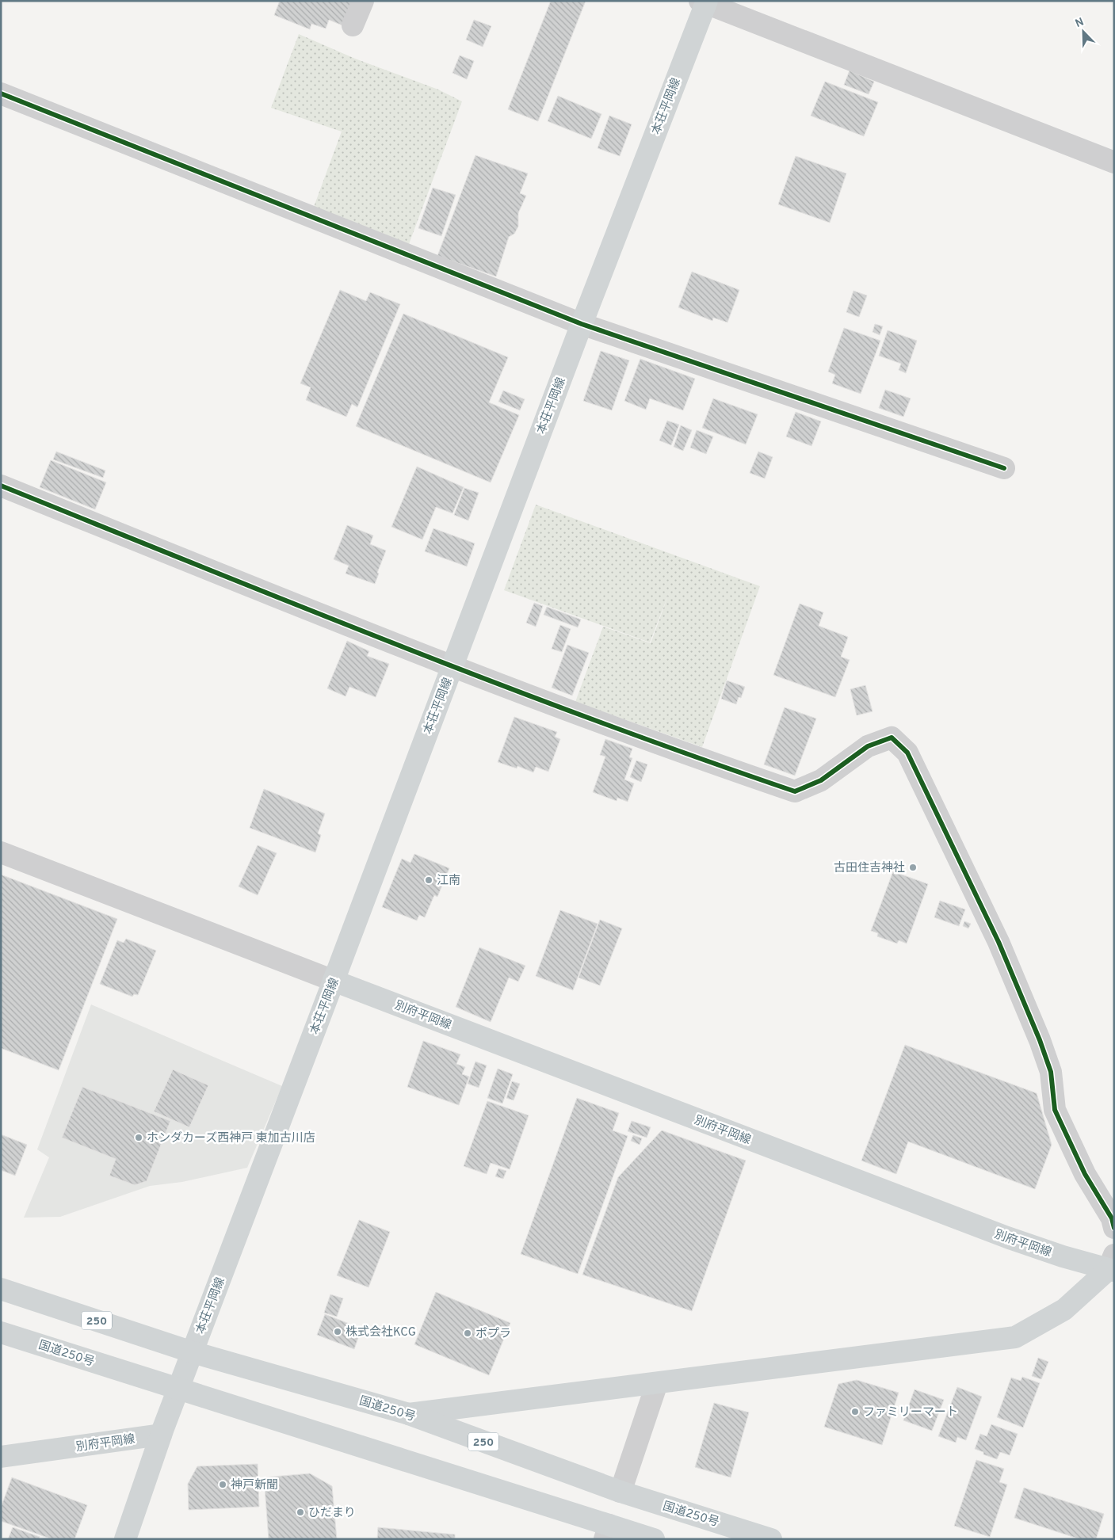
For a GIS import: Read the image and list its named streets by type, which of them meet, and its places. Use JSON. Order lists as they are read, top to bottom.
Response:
{
  "streets": {
    "main road": [
      "本荘平岡線",
      "別府平岡線",
      "250",
      "国道250号"
    ]
  },
  "crossings": [
    ["本荘平岡線", "別府平岡線"],
    ["本荘平岡線", "国道250号"]
  ],
  "places": [
    "古田住吉神社",
    "江南",
    "ホンダカーズ西神戸 東加古川店",
    "株式会社KCG",
    "ポプラ",
    "ファミリーマート",
    "神戸新聞",
    "ひだまり"
  ],
  "north": "top left"
}
